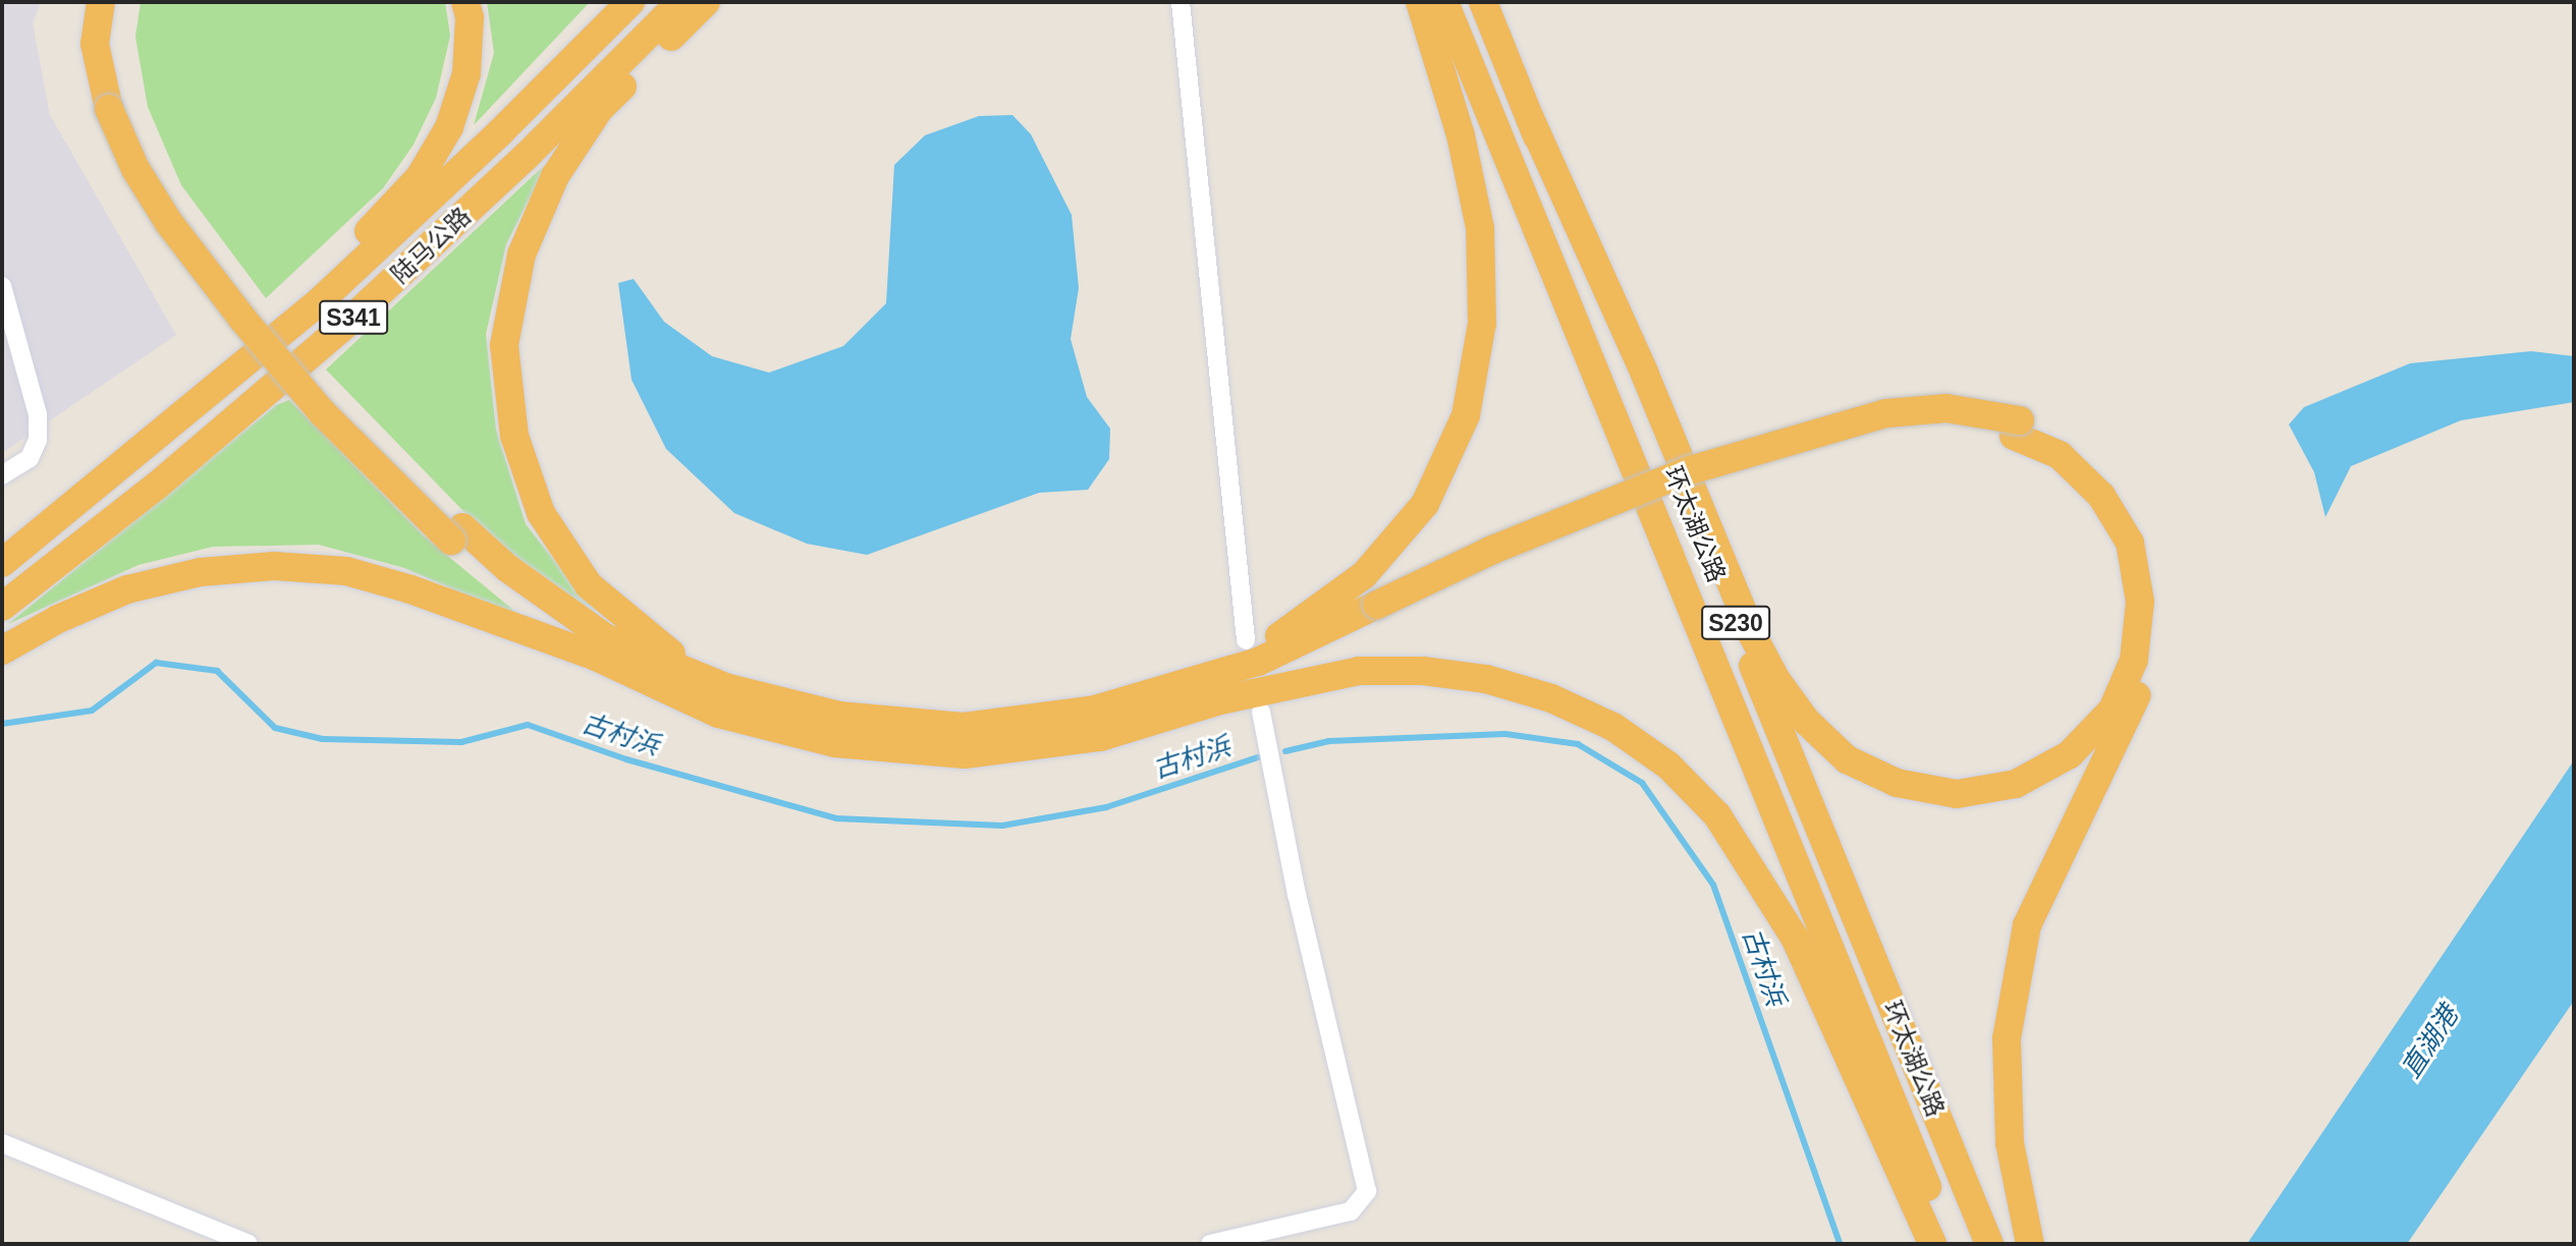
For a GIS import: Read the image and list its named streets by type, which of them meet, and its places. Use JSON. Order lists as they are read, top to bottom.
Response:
{
  "streets": {
    "highway": [
      "陆马公路",
      "S341",
      "环太湖公路",
      "S230"
    ]
  },
  "water": ["古村浜", "直湖港"]
}
